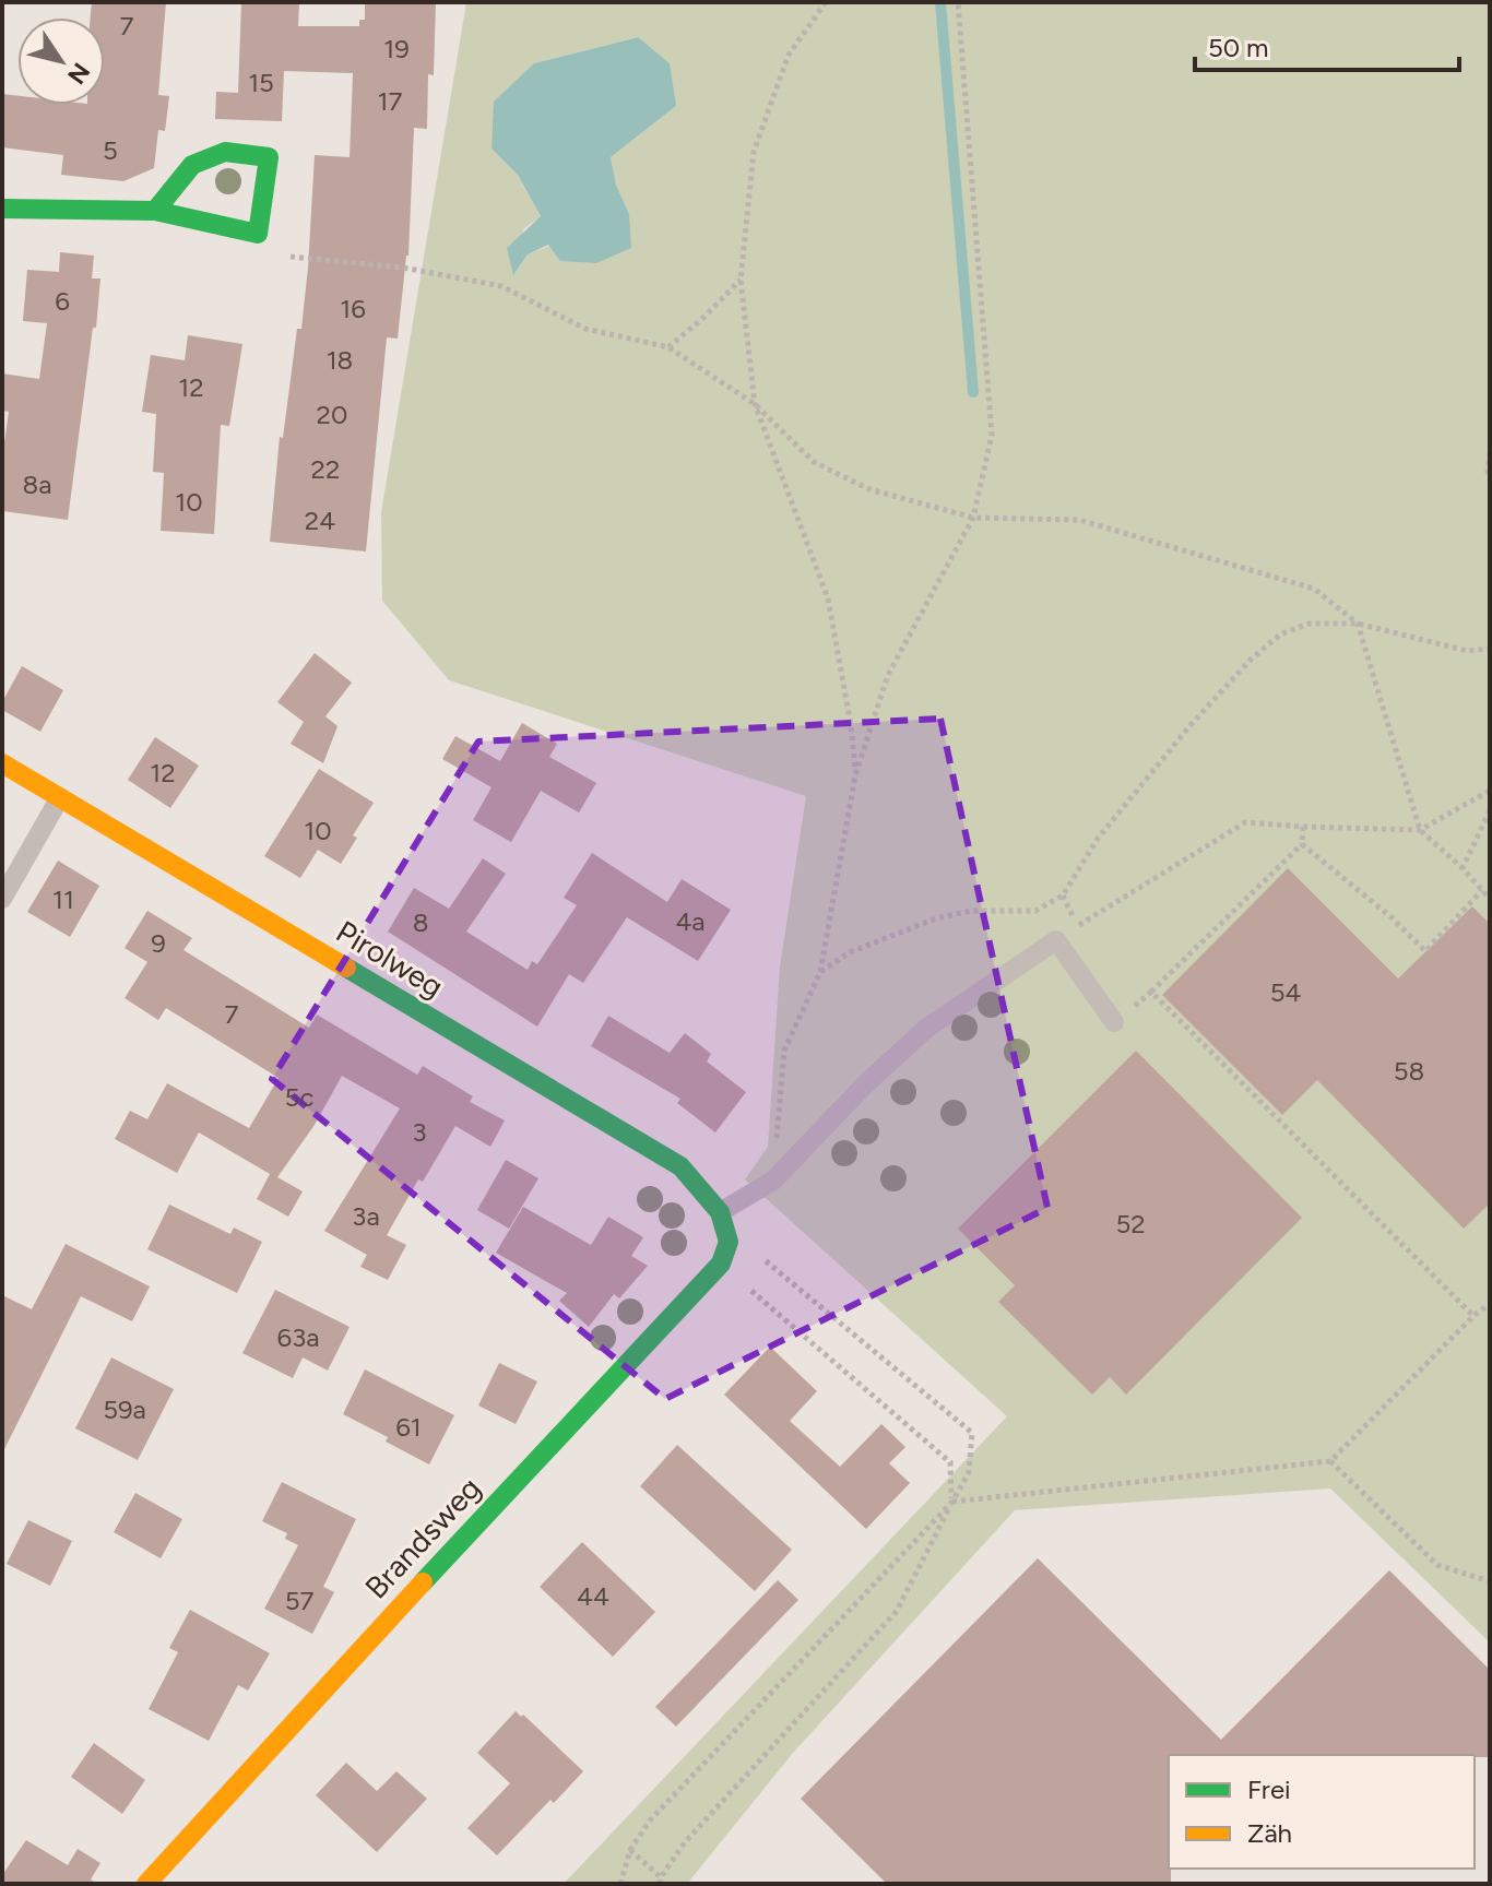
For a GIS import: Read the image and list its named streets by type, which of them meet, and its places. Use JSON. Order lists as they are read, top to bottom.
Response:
{
  "streets": {
    "street": ["Pirolweg", "Brandsweg"]
  },
  "house_numbers": [
    "7",
    "19",
    "15",
    "17",
    "5",
    "6",
    "16",
    "18",
    "12",
    "20",
    "22",
    "8a",
    "10",
    "24",
    "12",
    "10",
    "11",
    "4a",
    "8",
    "9",
    "54",
    "7",
    "58",
    "5c",
    "3",
    "3a",
    "52",
    "63a",
    "59a",
    "61",
    "44",
    "57"
  ],
  "legend": ["Frei", "Zäh"],
  "scale_bar": "50 m",
  "north": "bottom right"
}
